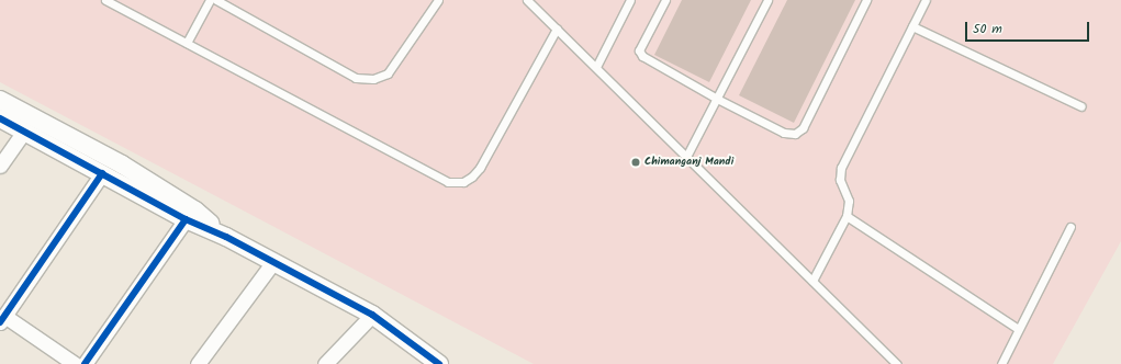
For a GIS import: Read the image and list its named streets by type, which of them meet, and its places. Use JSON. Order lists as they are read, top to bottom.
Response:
{
  "places": ["Chimanganj Mandi"],
  "scale_bar": "50 m"
}
